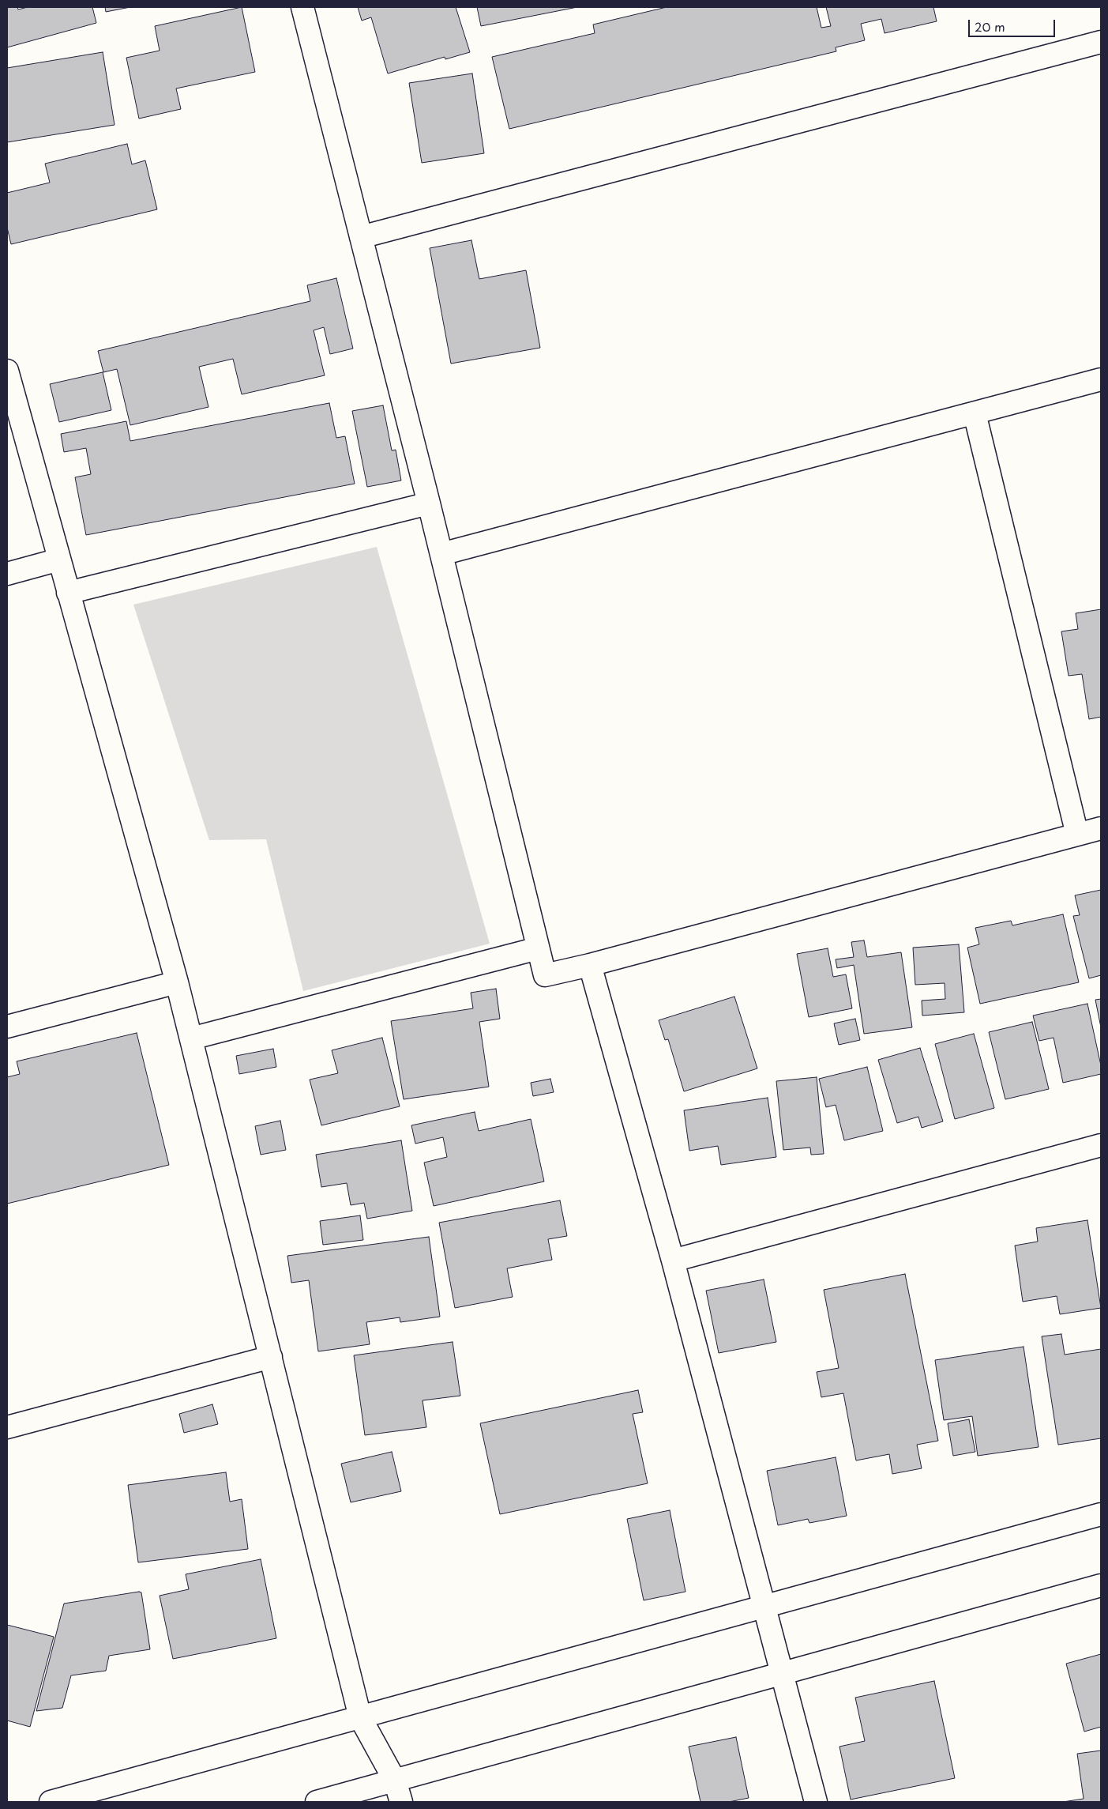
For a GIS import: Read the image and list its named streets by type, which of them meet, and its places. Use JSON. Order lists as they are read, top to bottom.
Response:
{
  "scale_bar": "20 m"
}
